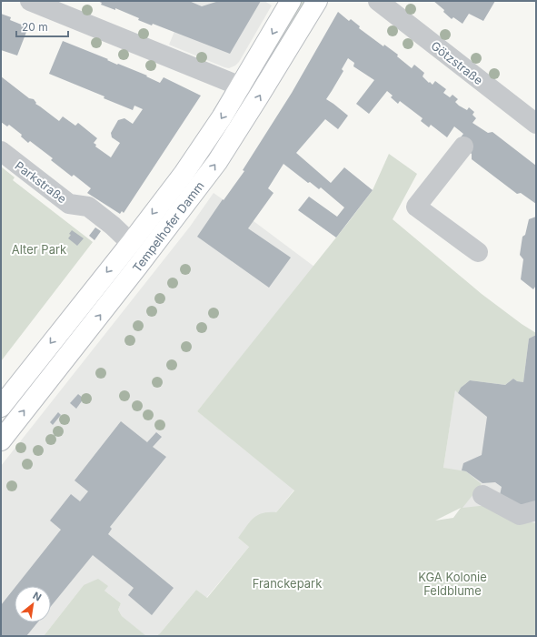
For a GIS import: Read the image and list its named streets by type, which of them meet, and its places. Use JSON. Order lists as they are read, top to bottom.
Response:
{
  "streets": {
    "main road": ["Tempelhofer Damm"],
    "street": ["Götzstraße", "Parkstraße"]
  },
  "crossings": [
    ["Parkstraße", "Tempelhofer Damm"]
  ],
  "parks": ["Alter Park", "KGA Kolonie Feldblume", "Franckepark"],
  "scale_bar": "20 m",
  "north": "top right"
}
